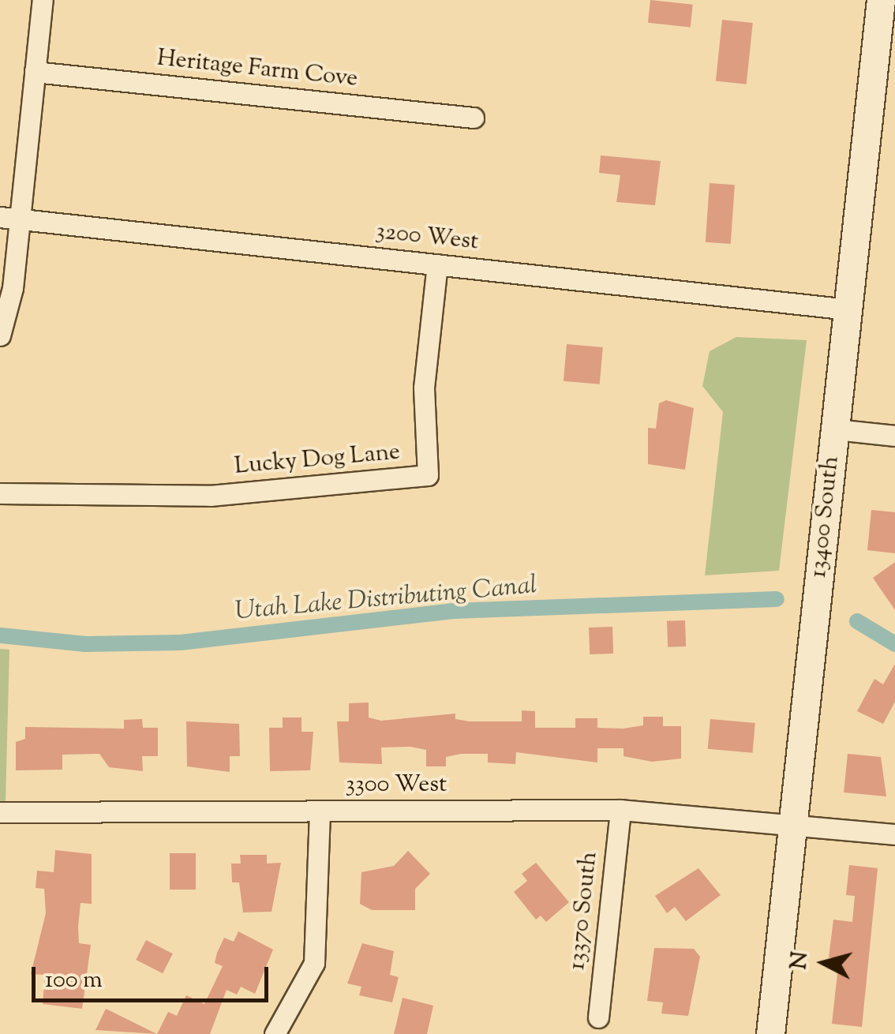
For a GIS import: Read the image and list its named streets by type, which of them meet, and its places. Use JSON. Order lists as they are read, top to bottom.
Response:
{
  "streets": {
    "main road": ["13400 South"],
    "street": [
      "Heritage Farm Cove",
      "3200 West",
      "Lucky Dog Lane",
      "3300 West",
      "13370 South"
    ]
  },
  "crossings": [
    ["3200 West", "Lucky Dog Lane"],
    ["3200 West", "13400 South"],
    ["13400 South", "3300 West"],
    ["3300 West", "13370 South"]
  ],
  "water": ["Utah Lake Distributing Canal"],
  "scale_bar": "100 m",
  "north": "left"
}
